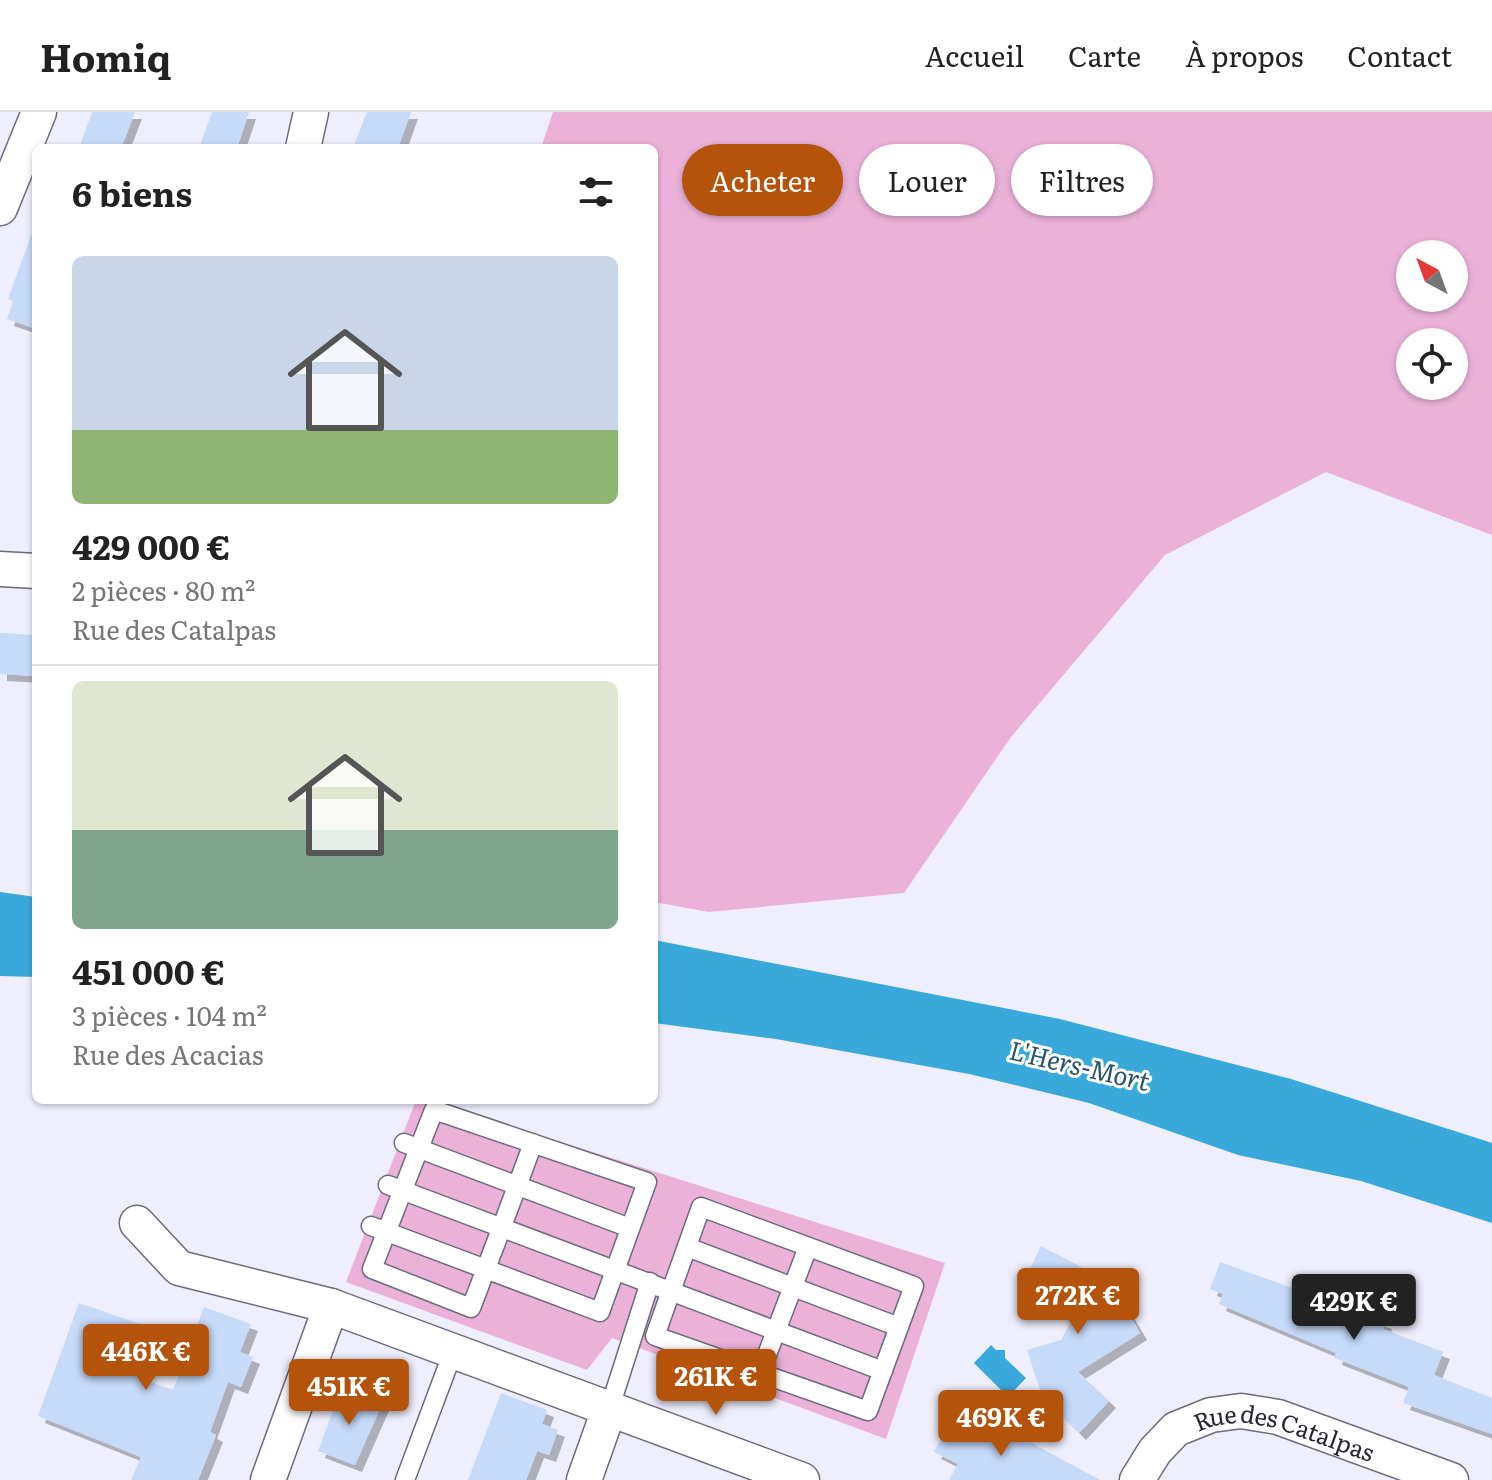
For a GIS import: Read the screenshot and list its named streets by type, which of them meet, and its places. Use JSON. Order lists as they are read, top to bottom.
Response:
{
  "streets": {
    "street": ["Rue des Catalpas"]
  },
  "water": ["L'Hers-Mort"],
  "north": "top left",
  "page": {
    "header": "Homiq",
    "nav": [
      "Accueil",
      "Carte",
      "À propos",
      "Contact"
    ],
    "chip": ["Acheter", "Louer", "Filtres"],
    "heading": "6 biens",
    "list": [
      {
        "name": "429 000 €",
        "note": "2 pièces · 80 m² · Rue des Catalpas"
      },
      {
        "name": "451 000 €",
        "note": "3 pièces · 104 m² · Rue des Acacias"
      }
    ],
    "price": [
      "272K €",
      "429K €",
      "446K €",
      "261K €",
      "451K €",
      "469K €"
    ]
  }
}
